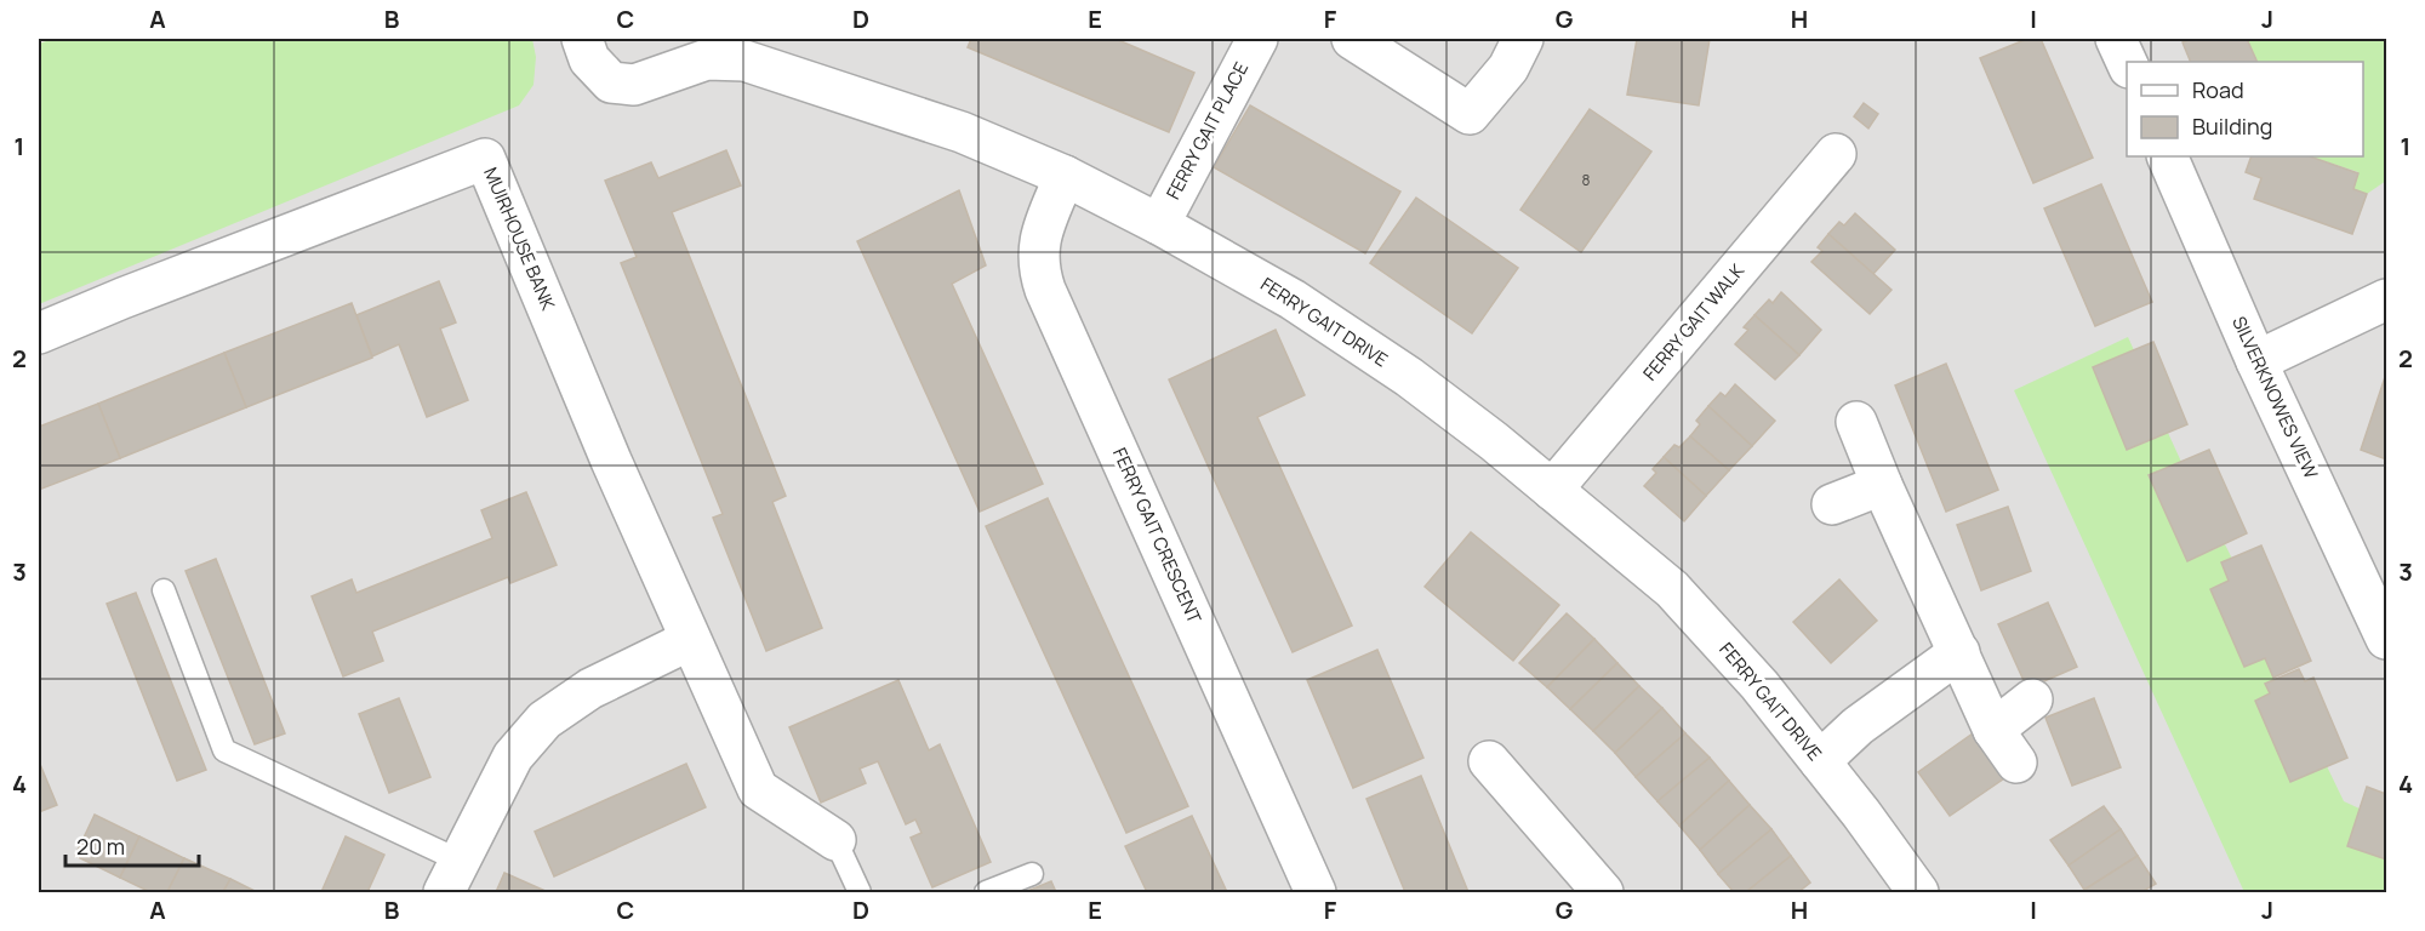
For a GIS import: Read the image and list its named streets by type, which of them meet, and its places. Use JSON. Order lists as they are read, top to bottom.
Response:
{
  "streets": {
    "street": [
      "FERRY GAIT PLACE",
      "MUIRHOUSE BANK",
      "FERRY GAIT DRIVE",
      "FERRY GAIT WALK",
      "SILVERKNOWES VIEW",
      "FERRY GAIT CRESCENT"
    ]
  },
  "crossings": [
    ["FERRY GAIT PLACE", "FERRY GAIT DRIVE"],
    ["FERRY GAIT DRIVE", "FERRY GAIT WALK"],
    ["FERRY GAIT DRIVE", "FERRY GAIT CRESCENT"]
  ],
  "house_numbers": ["8"],
  "legend": ["Road", "Building"],
  "scale_bar": "20 m",
  "grid": {
    "columns": [
      "A",
      "B",
      "C",
      "D",
      "E",
      "F",
      "G",
      "H",
      "I",
      "J"
    ],
    "rows": [
      "1",
      "2",
      "3",
      "4"
    ]
  }
}
